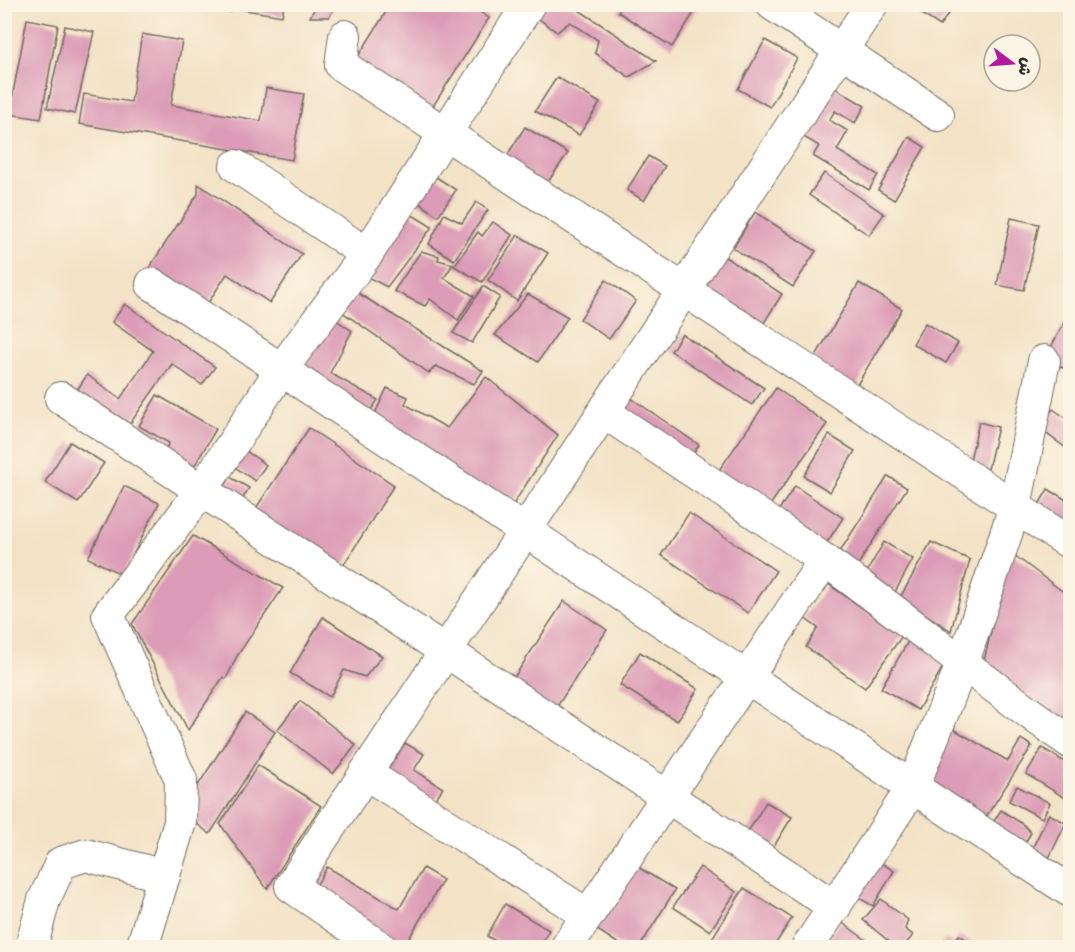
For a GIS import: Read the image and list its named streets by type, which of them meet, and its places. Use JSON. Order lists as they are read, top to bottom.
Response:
{
  "north": "right"
}
